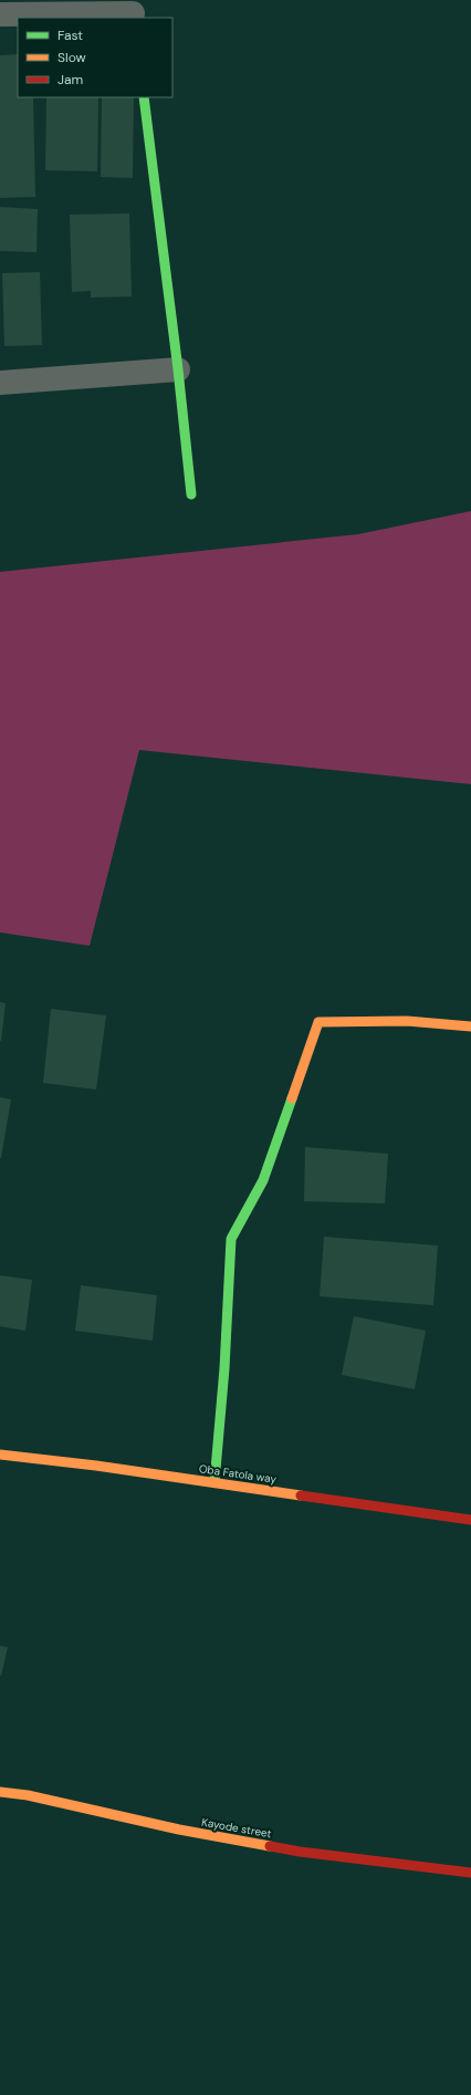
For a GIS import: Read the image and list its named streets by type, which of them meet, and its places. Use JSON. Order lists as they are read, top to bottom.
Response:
{
  "streets": {
    "street": ["Oba Fatola way", "Kayode street"]
  },
  "legend": ["Fast", "Slow", "Jam"]
}
